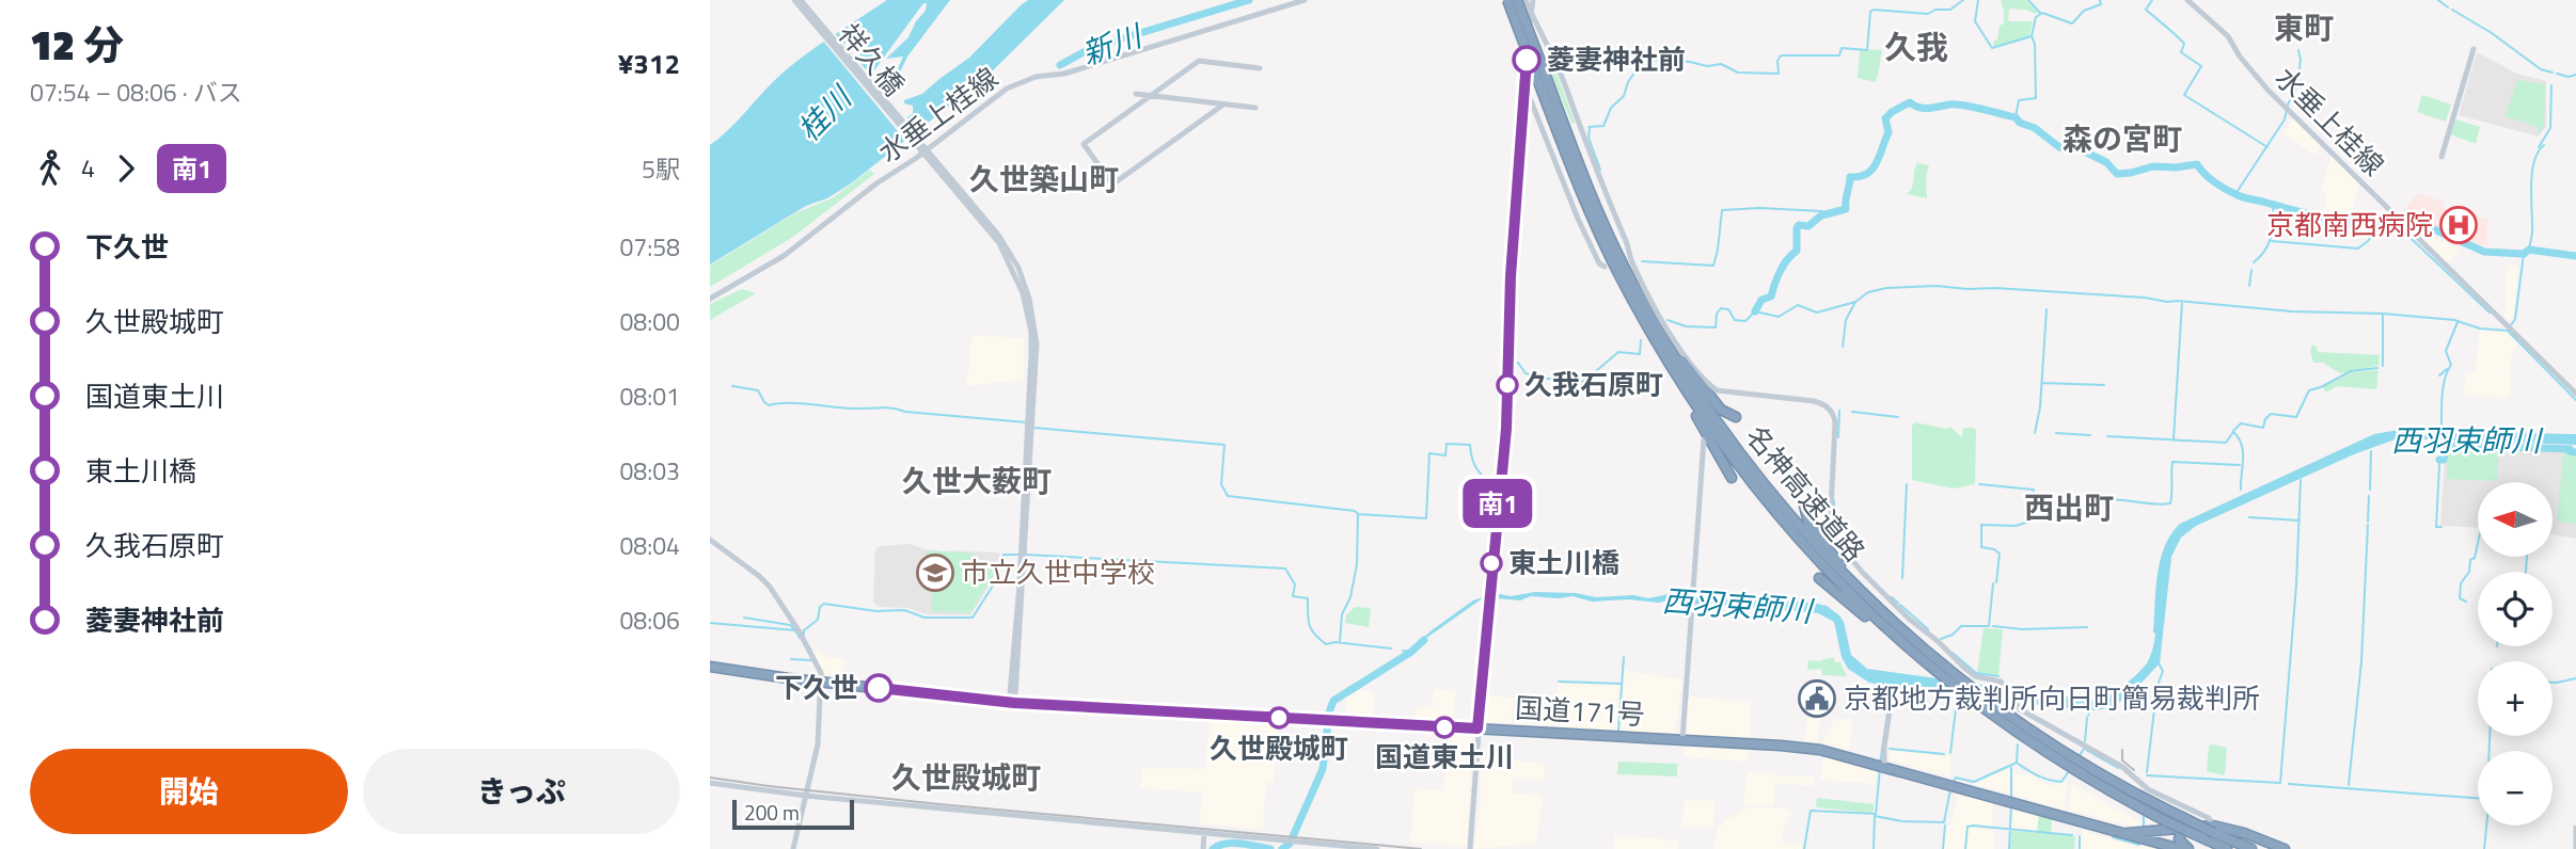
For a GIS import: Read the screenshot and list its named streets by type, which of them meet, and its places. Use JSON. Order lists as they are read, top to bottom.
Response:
{
  "streets": {
    "highway": ["名神高速道路", "国道171号"],
    "street": ["祥久橋", "水垂上桂線"]
  },
  "crossings": [
    ["名神高速道路", "国道171号"]
  ],
  "districts": [
    "東町",
    "久我",
    "森の宮町",
    "久世築山町",
    "久世大薮町",
    "西出町",
    "久世殿城町"
  ],
  "water": ["新川", "桂川", "西羽束師川"],
  "places": {
    "other": [
      "菱妻神社前",
      "久我石原町",
      "東土川橋",
      "下久世",
      "久世殿城町",
      "国道東土川"
    ],
    "hospital": ["京都南西病院"],
    "school or university": ["市立久世中学校"],
    "public building": ["京都地方裁判所向日町簡易裁判所"]
  },
  "lines": ["bus line 南1"],
  "scale_bar": "200 m",
  "north": "left",
  "page": {
    "heading": ["12 分", "07:54 – 08:06 · バス", "¥312"],
    "on_map": "南1",
    "legs": ["4", "南1", "5駅"],
    "list": [
      {
        "name": "下久世",
        "value": "07:58"
      },
      {
        "name": "久世殿城町",
        "value": "08:00"
      },
      {
        "name": "国道東土川",
        "value": "08:01"
      },
      {
        "name": "東土川橋",
        "value": "08:03"
      },
      {
        "name": "久我石原町",
        "value": "08:04"
      },
      {
        "name": "菱妻神社前",
        "value": "08:06"
      }
    ],
    "map_buttons": ["+", "−"],
    "buttons": ["開始", "きっぷ"],
    "scale": "200 m"
  }
}
